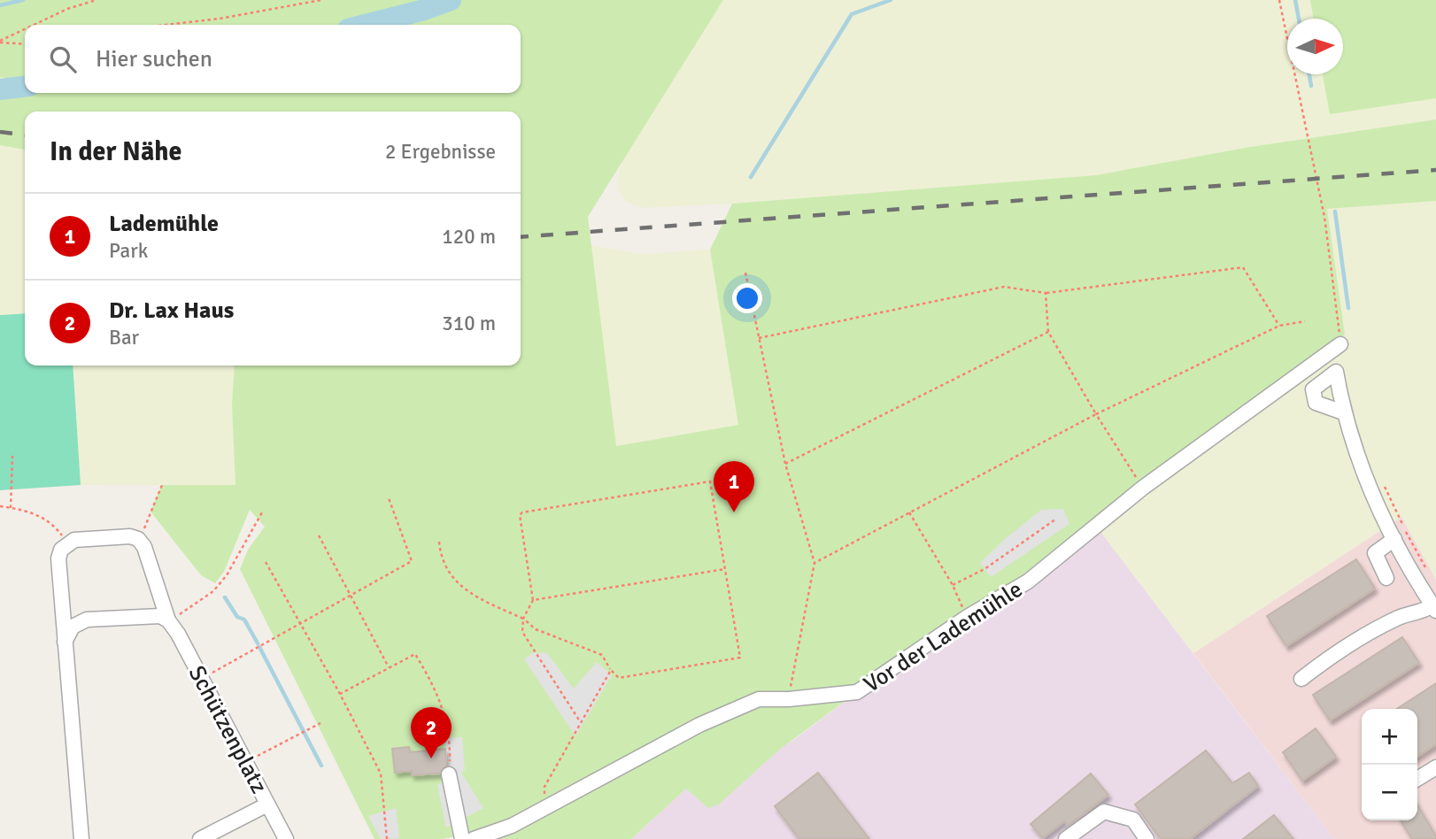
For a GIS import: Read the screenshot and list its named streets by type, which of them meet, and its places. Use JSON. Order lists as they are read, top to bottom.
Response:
{
  "streets": {
    "street": ["Vor der Lademühle", "Schützenplatz"]
  },
  "north": "right",
  "page": {
    "search": "Hier suchen",
    "heading": ["In der Nähe", "2 Ergebnisse"],
    "list": [
      {
        "mark": "1",
        "name": "Lademühle",
        "note": "Park",
        "value": "120 m"
      },
      {
        "mark": "2",
        "name": "Dr. Lax Haus",
        "note": "Bar",
        "value": "310 m"
      }
    ],
    "pins": ["1", "2"],
    "map_buttons": ["+", "−"]
  }
}
